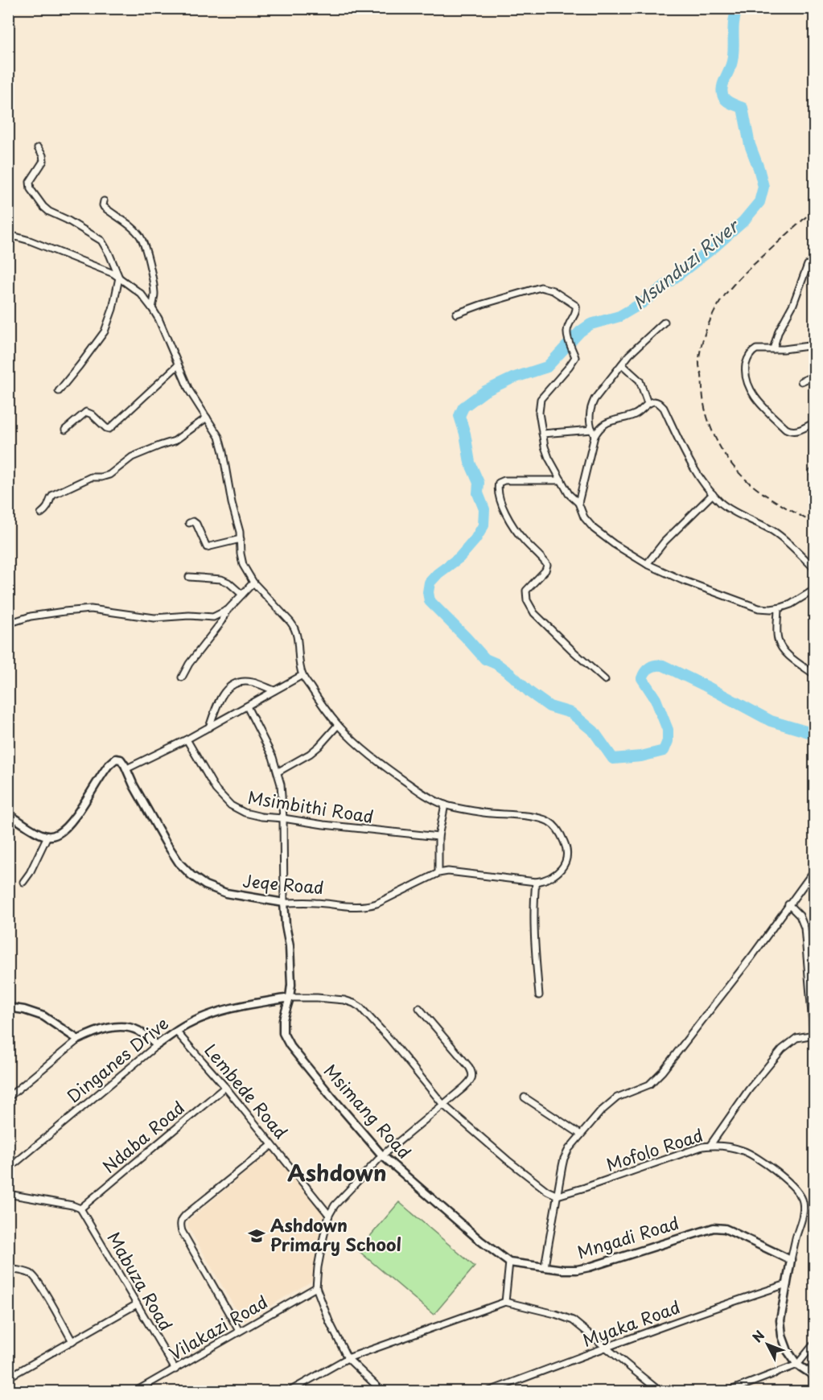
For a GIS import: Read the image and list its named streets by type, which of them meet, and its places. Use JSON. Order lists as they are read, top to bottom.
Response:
{
  "streets": {
    "street": [
      "Msimbithi Road",
      "Jeqe Road",
      "Dinganes Drive",
      "Lembede Road",
      "Msimang Road",
      "Ndaba Road",
      "Mofolo Road",
      "Mngadi Road",
      "Mabuza Road",
      "Myaka Road",
      "Vilakazi Road"
    ]
  },
  "crossings": [
    ["Jeqe Road", "Msimang Road"],
    ["Dinganes Drive", "Lembede Road"],
    ["Dinganes Drive", "Msimang Road"],
    ["Lembede Road", "Ndaba Road"],
    ["Msimang Road", "Mngadi Road"],
    ["Ndaba Road", "Mabuza Road"],
    ["Mofolo Road", "Mngadi Road"],
    ["Mabuza Road", "Vilakazi Road"]
  ],
  "districts": ["Ashdown"],
  "water": ["Msunduzi River"],
  "places": {
    "school or university": ["Ashdown Primary School"]
  },
  "north": "top left"
}
